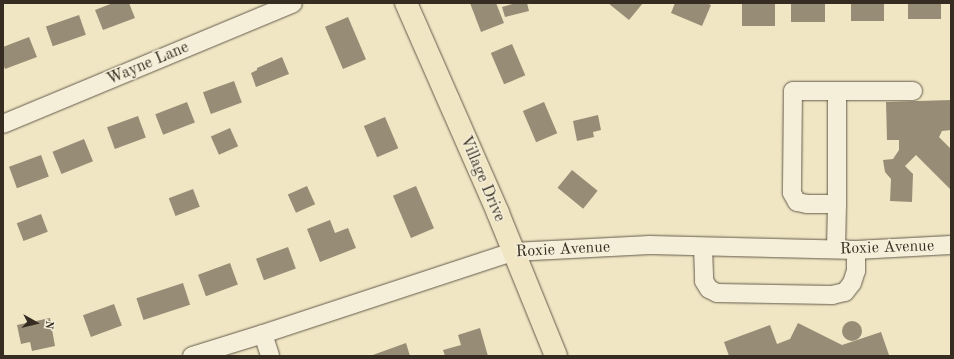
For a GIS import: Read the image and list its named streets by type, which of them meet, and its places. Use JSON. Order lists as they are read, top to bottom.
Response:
{
  "streets": {
    "main road": ["Village Drive"],
    "street": ["Wayne Lane", "Roxie Avenue"]
  },
  "crossings": [
    ["Village Drive", "Roxie Avenue"]
  ],
  "north": "right"
}
